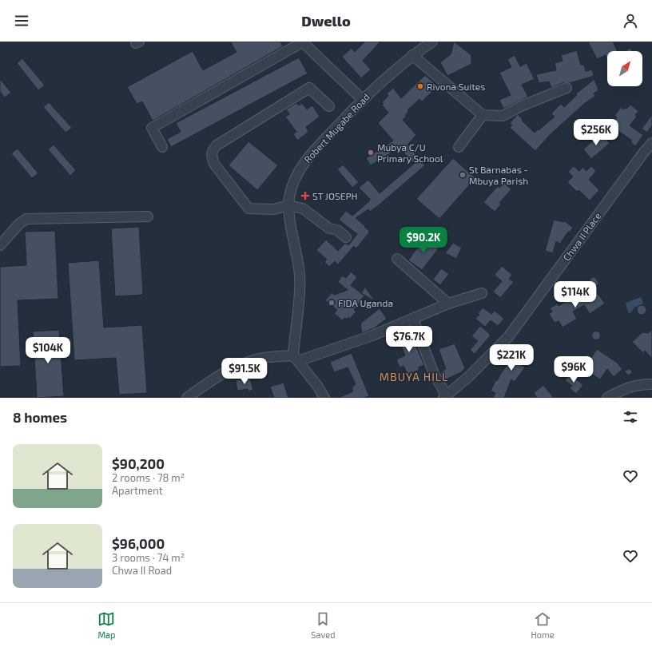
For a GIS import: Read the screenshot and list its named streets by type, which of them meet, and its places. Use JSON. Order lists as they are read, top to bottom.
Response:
{
  "streets": {
    "street": ["Robert Mugabe Road", "Chwa II Place"]
  },
  "districts": ["MBUYA HILL"],
  "places": {
    "other": [
      "Rivona Suites",
      "Mubya C/U Primary School",
      "St Barnabas - Mbuya Parish",
      "FIDA Uganda"
    ],
    "health": ["ST JOSEPH"]
  },
  "north": "top right",
  "page": {
    "header": "Dwello",
    "price": [
      "$256K",
      "$90.2K",
      "$114K",
      "$76.7K",
      "$104K",
      "$221K",
      "$96K",
      "$91.5K"
    ],
    "heading": "8 homes",
    "list": [
      {
        "name": "$90,200",
        "note": "2 rooms · 78 m² · Apartment"
      },
      {
        "name": "$96,000",
        "note": "3 rooms · 74 m² · Chwa II Road"
      }
    ],
    "tabs": ["Map", "Saved", "Home"]
  }
}
